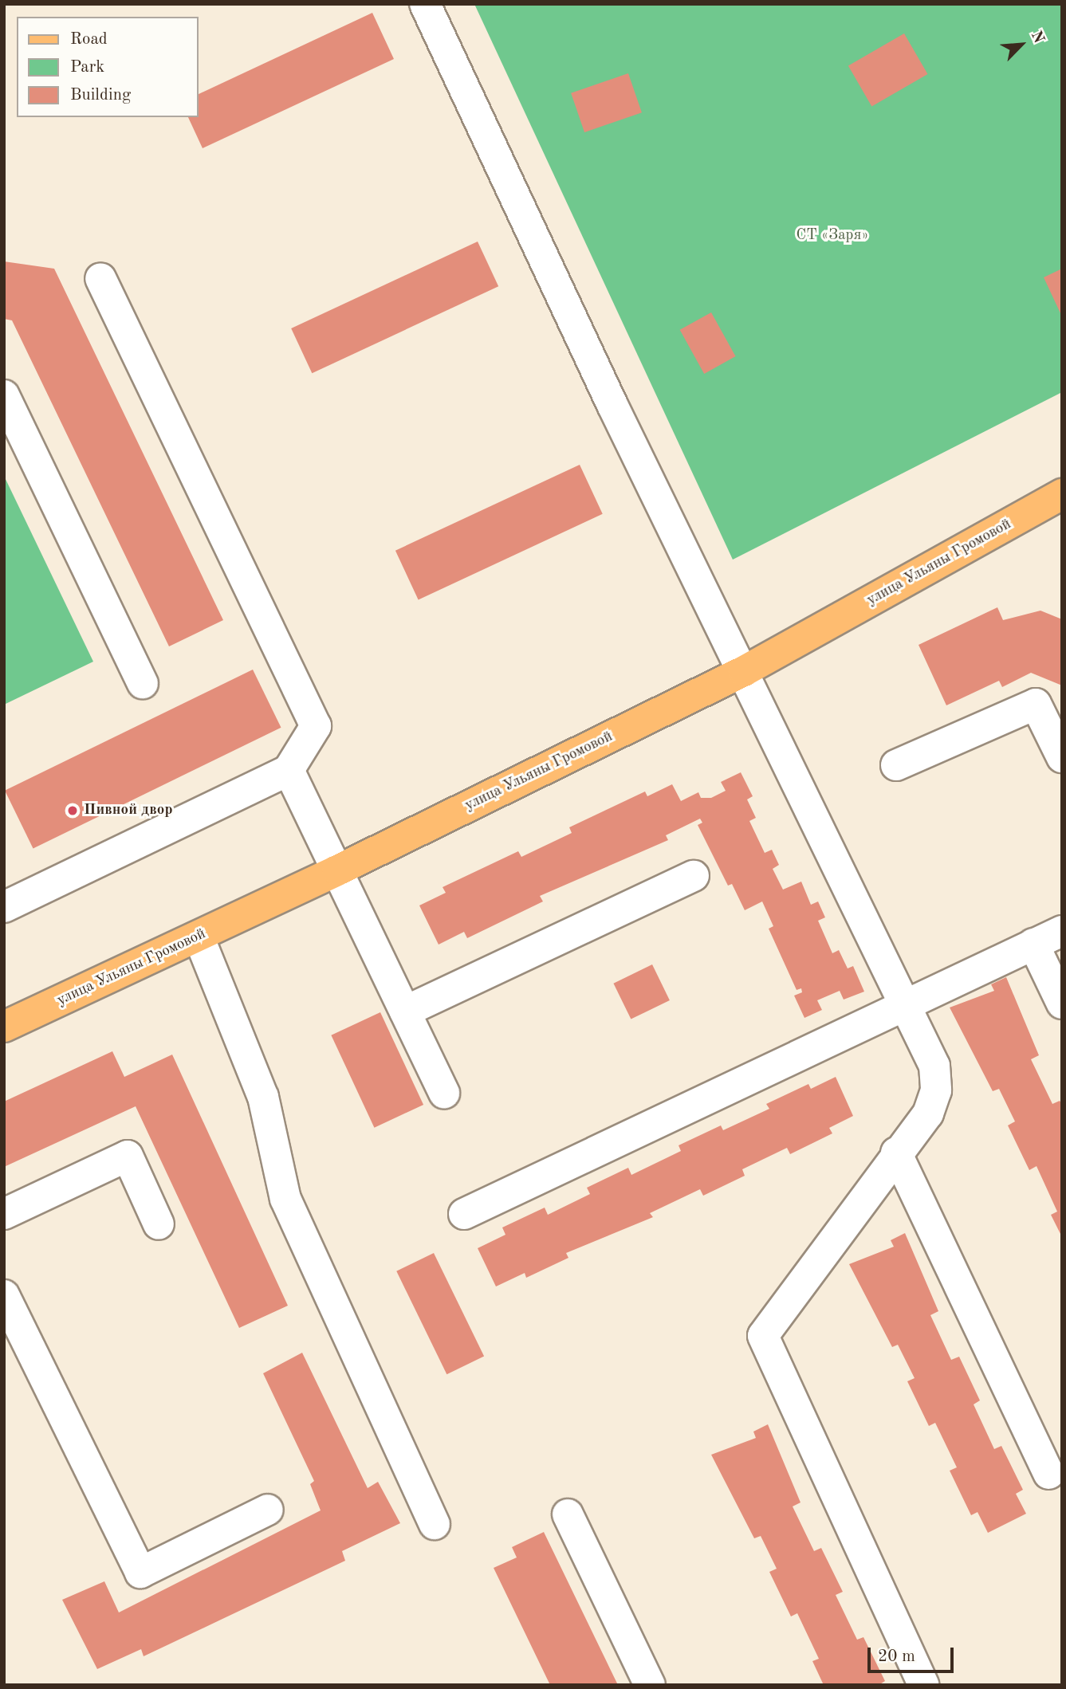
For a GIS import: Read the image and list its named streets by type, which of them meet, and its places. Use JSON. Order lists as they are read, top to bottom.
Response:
{
  "streets": {
    "main road": ["улица Ульяны Громовой"]
  },
  "parks": ["СТ «Заря»"],
  "places": ["Пивной двор"],
  "legend": ["Road", "Park", "Building"],
  "scale_bar": "20 m",
  "north": "top right"
}
